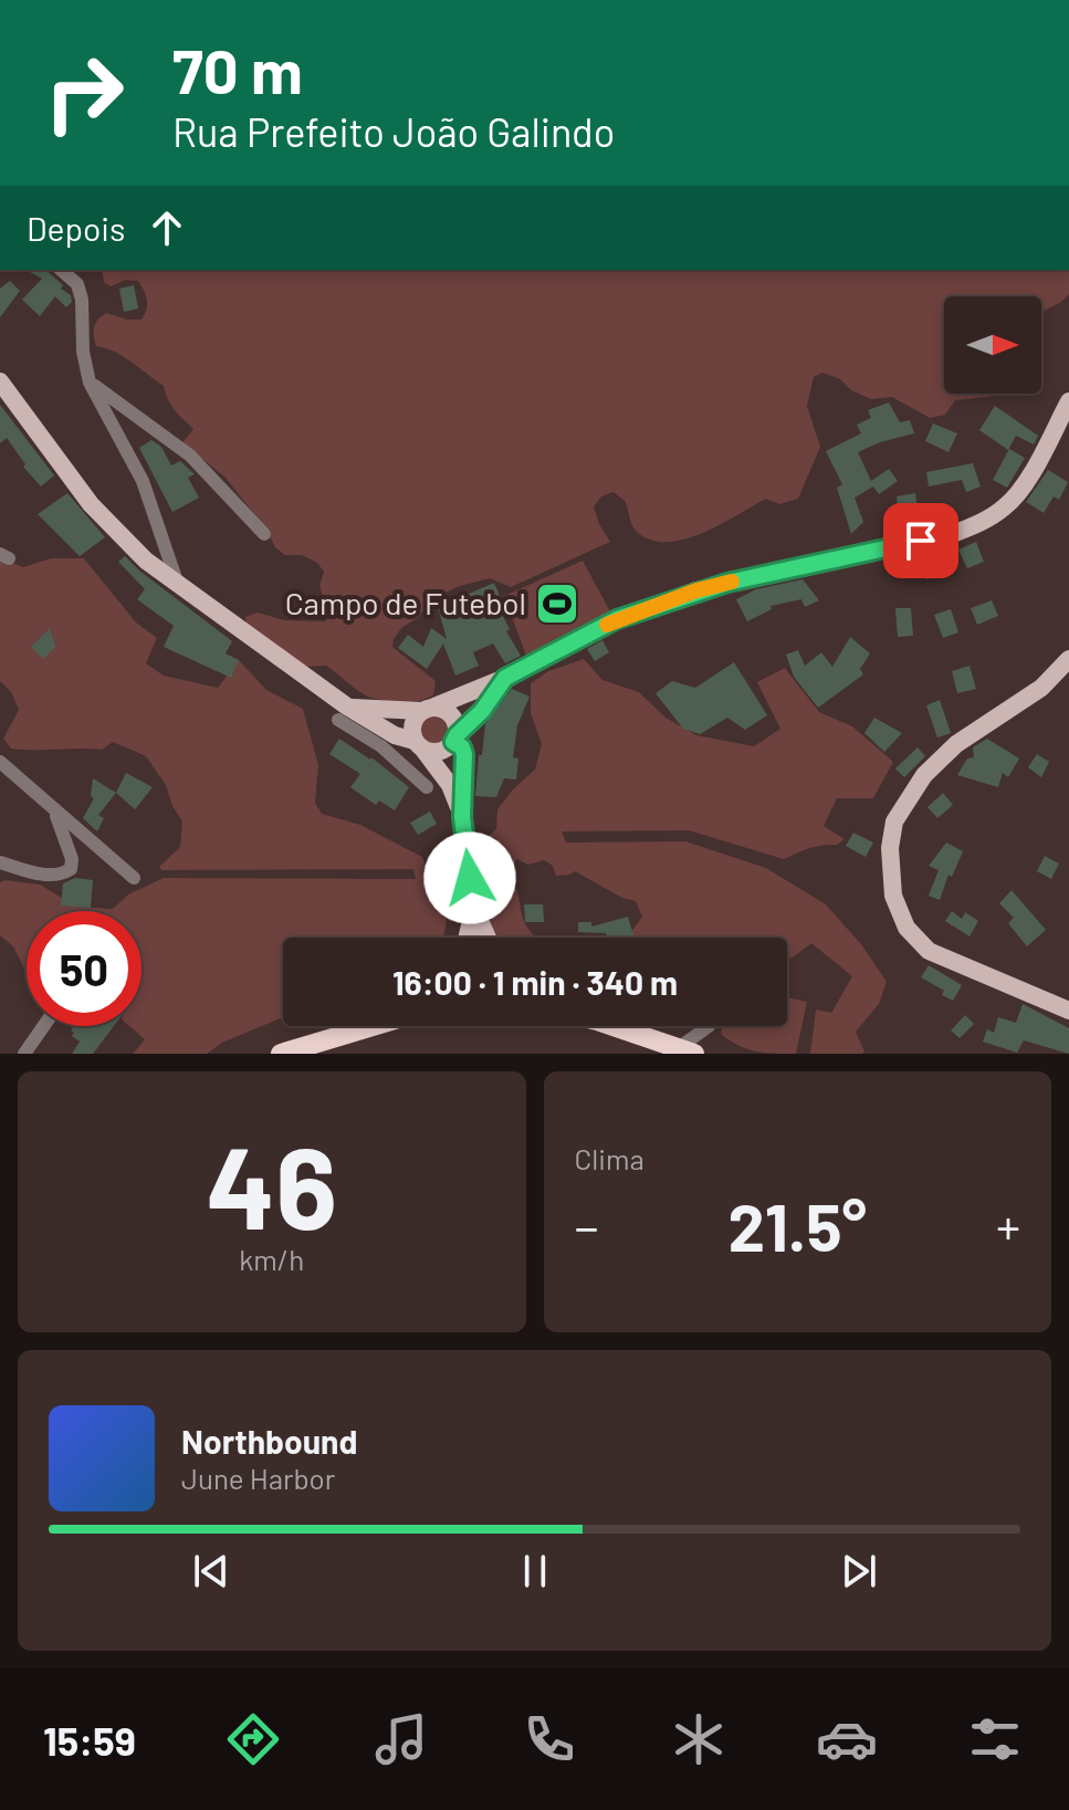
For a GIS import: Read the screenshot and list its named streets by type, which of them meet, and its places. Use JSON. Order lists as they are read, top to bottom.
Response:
{
  "places": {
    "sports": ["Campo de Futebol"]
  },
  "north": "right",
  "page": {
    "turn": ["70 m", "Rua Prefeito João Galindo"],
    "then": "Depois",
    "limit": "50",
    "trip": "16:00 · 1 min · 340 m",
    "tile": [
      ["46", "km/h"],
      "Clima"
    ],
    "heat": ["−", "21.5°", "+"],
    "song": ["Northbound", "June Harbor"],
    "tabs": "15:59"
  }
}
